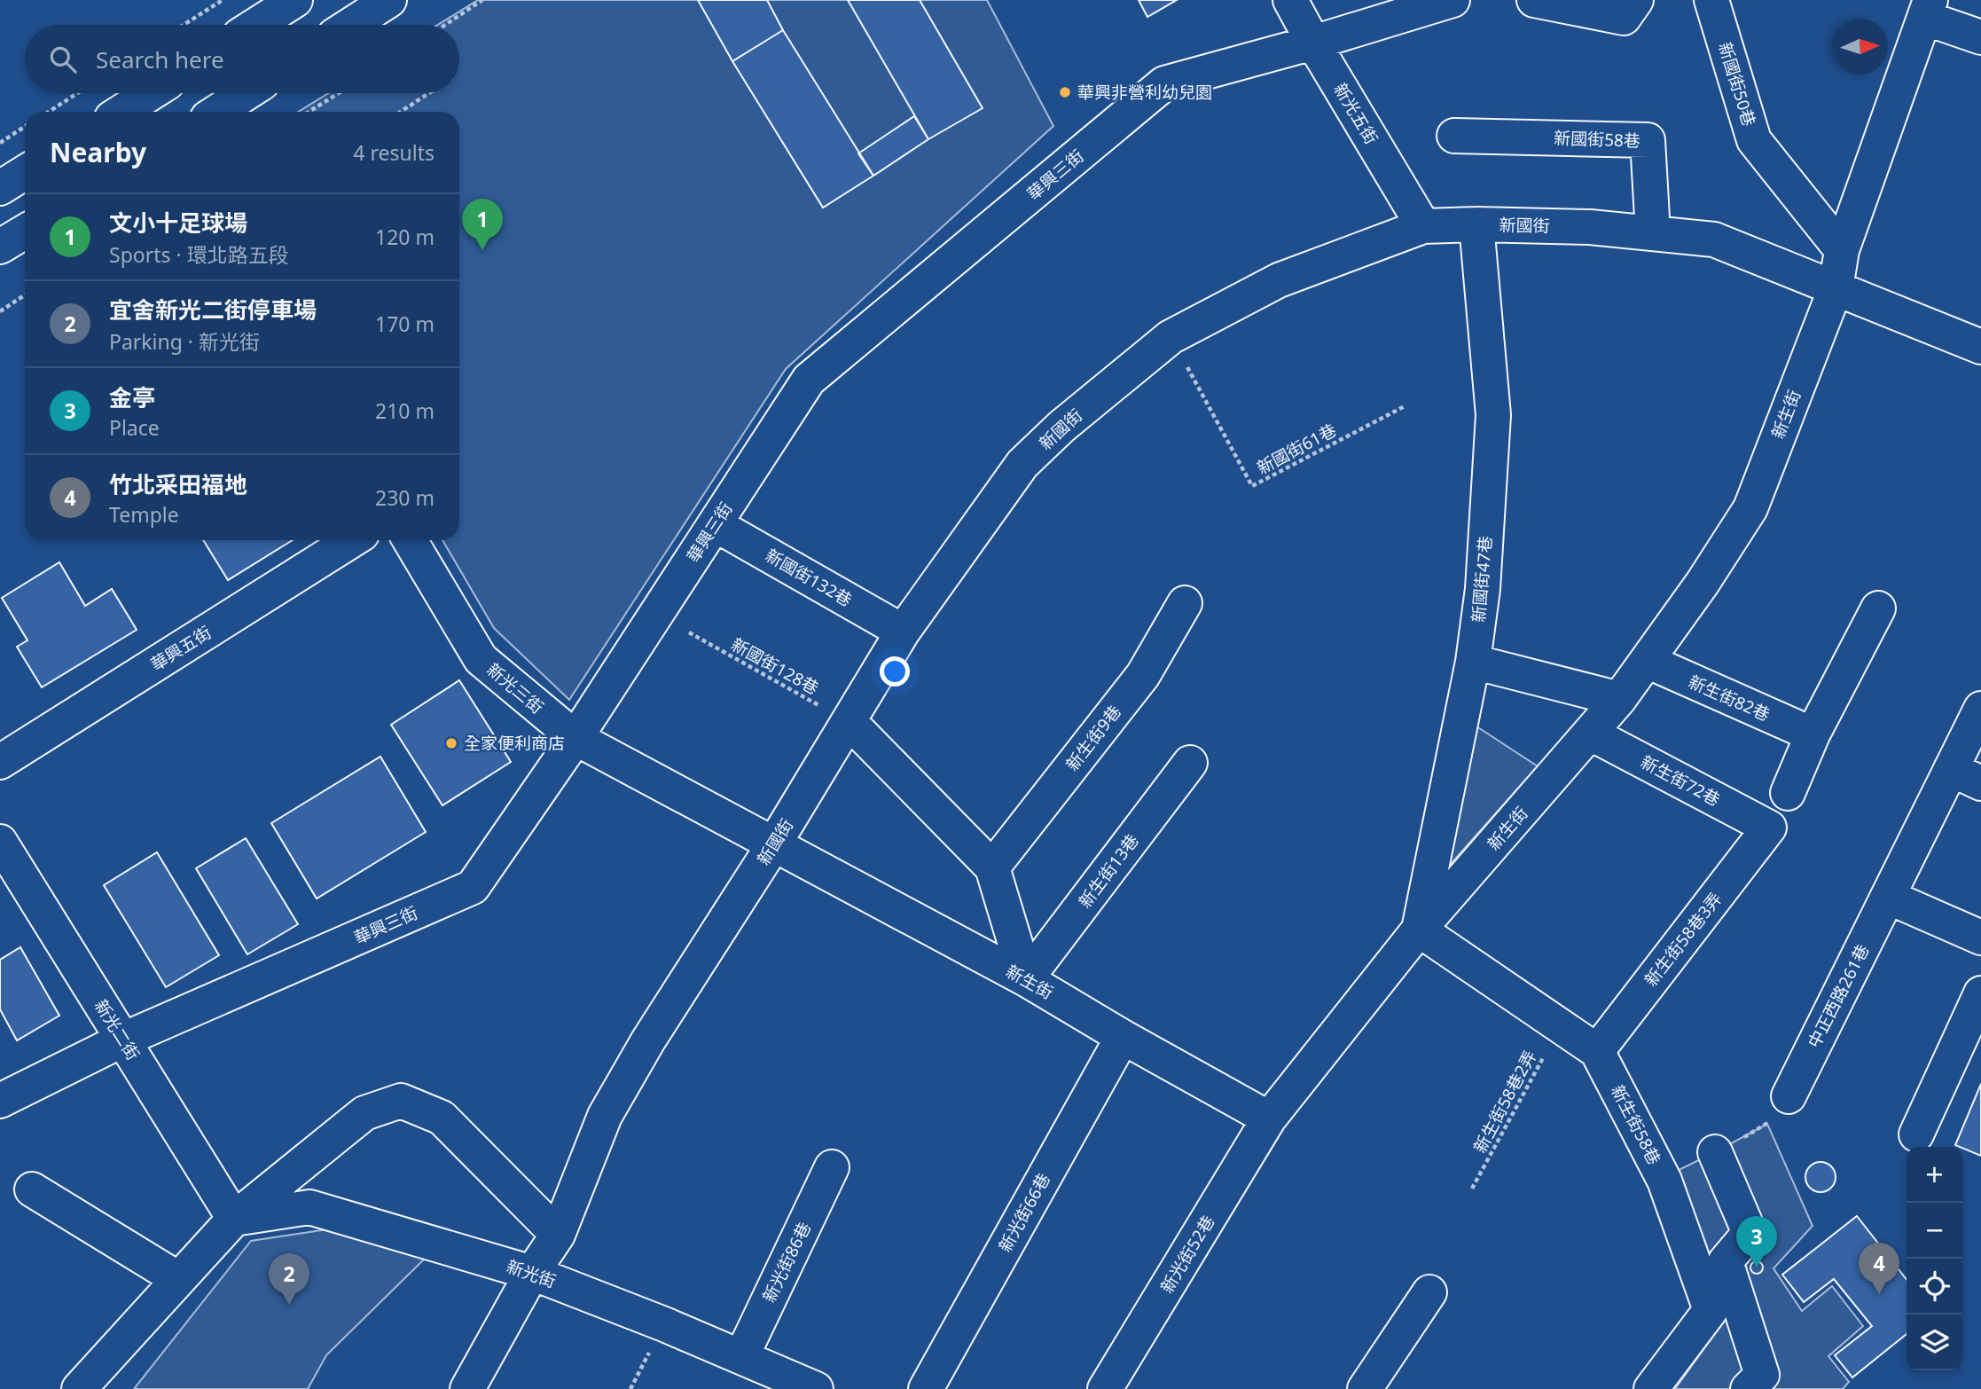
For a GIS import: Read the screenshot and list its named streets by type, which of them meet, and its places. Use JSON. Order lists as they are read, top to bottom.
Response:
{
  "streets": {
    "street": [
      "新國街50巷",
      "新光五街",
      "新國街58巷",
      "華興三街",
      "新國街",
      "新生街",
      "新國街132巷",
      "新國街47巷",
      "華興五街",
      "新光三街",
      "新生街82巷",
      "新生街9巷",
      "新生街72巷",
      "新生街13巷",
      "新生街58巷3弄",
      "中正西路261巷",
      "新光二街",
      "新生街58巷",
      "新光街66巷",
      "新光街52巷",
      "新光街86巷",
      "新光街"
    ],
    "path": ["新國街61巷", "新國街128巷", "新生街58巷2弄"]
  },
  "crossings": [
    ["新國街50巷", "新生街"],
    ["新光五街", "華興三街"],
    ["新光五街", "新國街"],
    ["新國街58巷", "新國街"],
    ["華興三街", "新國街132巷"],
    ["華興三街", "新光三街"],
    ["華興三街", "新光二街"],
    ["新國街", "新生街"],
    ["新國街", "新國街61巷"],
    ["新國街", "新國街132巷"],
    ["新國街", "新國街47巷"],
    ["新國街", "新國街128巷"],
    ["新國街", "新光三街"],
    ["新國街", "新光街"],
    ["新生街", "新國街47巷"],
    ["新生街", "新光三街"],
    ["新生街", "新生街82巷"],
    ["新生街", "新生街72巷"],
    ["新生街", "新生街13巷"],
    ["新生街", "新生街58巷"],
    ["新生街", "新光街66巷"],
    ["新生街", "新光街52巷"],
    ["新國街47巷", "新生街58巷"],
    ["新生街72巷", "新生街58巷3弄"],
    ["新生街58巷3弄", "新生街58巷"],
    ["新光二街", "新光街"],
    ["新生街58巷2弄", "新生街58巷"],
    ["新光街86巷", "新光街"]
  ],
  "places": ["華興非營利幼兒園", "全家便利商店"],
  "north": "right",
  "page": {
    "search": "Search here",
    "heading": ["Nearby", "4 results"],
    "list": [
      {
        "mark": "1",
        "name": "文小十足球場",
        "note": "Sports · 環北路五段",
        "value": "120 m"
      },
      {
        "mark": "2",
        "name": "宜舍新光二街停車場",
        "note": "Parking · 新光街",
        "value": "170 m"
      },
      {
        "mark": "3",
        "name": "金亭",
        "note": "Place",
        "value": "210 m"
      },
      {
        "mark": "4",
        "name": "竹北采田福地",
        "note": "Temple",
        "value": "230 m"
      }
    ],
    "pins": [
      "1",
      "3",
      "4",
      "2"
    ],
    "map_buttons": ["+", "−"]
  }
}
